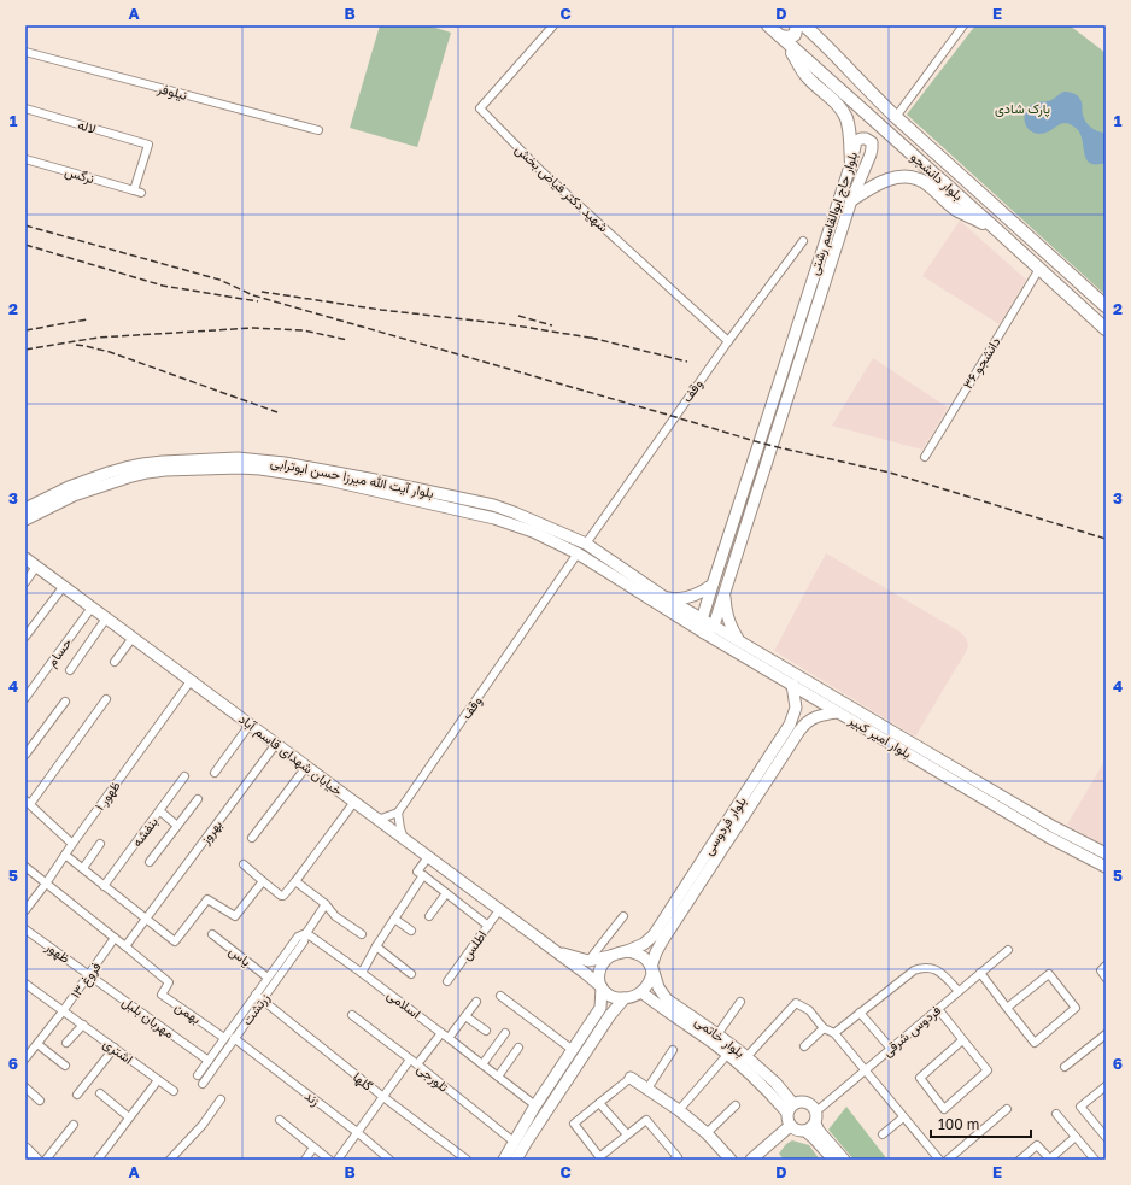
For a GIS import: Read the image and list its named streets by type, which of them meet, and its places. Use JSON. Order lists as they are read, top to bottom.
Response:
{
  "streets": {
    "main road": [
      "بلوار دانشجو",
      "بلوار حاج ابوالقاسم رشتی",
      "بلوار آیت الله میرزا حسن ابوترابی",
      "بلوار امیر کبیر",
      "خیابان شهدای قاسم آباد",
      "بلوار فردوسی",
      "بلوار خاتمی"
    ],
    "street": [
      "نیلوفر",
      "لاله",
      "نرگس",
      "شهید دکتر فیاض بخش",
      "دانشجو ۳۶",
      "وقف",
      "حسام",
      "ظهور ۱",
      "بنفشه",
      "بهروز",
      "اطلس",
      "ظهور",
      "یاس",
      "فروغ ۱۳",
      "اسلامی",
      "زرتشت",
      "بهمن",
      "مهربان بلبل",
      "فردوس شرقی",
      "اشتری",
      "تلورجی",
      "گلها",
      "زند"
    ]
  },
  "crossings": [
    ["لاله", "نرگس"],
    ["بلوار دانشجو", "دانشجو ۳۶"],
    ["شهید دکتر فیاض بخش", "وقف"],
    ["بلوار حاج ابوالقاسم رشتی", "بلوار امیر کبیر"],
    ["وقف", "بلوار آیت الله میرزا حسن ابوترابی"],
    ["بلوار آیت الله میرزا حسن ابوترابی", "بلوار امیر کبیر"],
    ["حسام", "خیابان شهدای قاسم آباد"],
    ["بلوار امیر کبیر", "بلوار فردوسی"],
    ["خیابان شهدای قاسم آباد", "ظهور ۱"],
    ["خیابان شهدای قاسم آباد", "بلوار فردوسی"],
    ["خیابان شهدای قاسم آباد", "بهروز"],
    ["خیابان شهدای قاسم آباد", "اطلس"],
    ["خیابان شهدای قاسم آباد", "بلوار خاتمی"],
    ["بلوار فردوسی", "بلوار خاتمی"],
    ["ظهور", "فروغ ۱۳"],
    ["ظهور", "مهربان بلبل"],
    ["یاس", "زرتشت"],
    ["فروغ ۱۳", "مهربان بلبل"],
    ["فروغ ۱۳", "اشتری"],
    ["اسلامی", "زرتشت"],
    ["زرتشت", "بهمن"],
    ["زرتشت", "مهربان بلبل"],
    ["زرتشت", "گلها"],
    ["زرتشت", "زند"],
    ["فردوس شرقی", "بلوار خاتمی"]
  ],
  "parks": ["پارک شادی"],
  "scale_bar": "100 m",
  "grid": {
    "columns": [
      "A",
      "B",
      "C",
      "D",
      "E"
    ],
    "rows": [
      "1",
      "2",
      "3",
      "4",
      "5",
      "6"
    ]
  }
}
